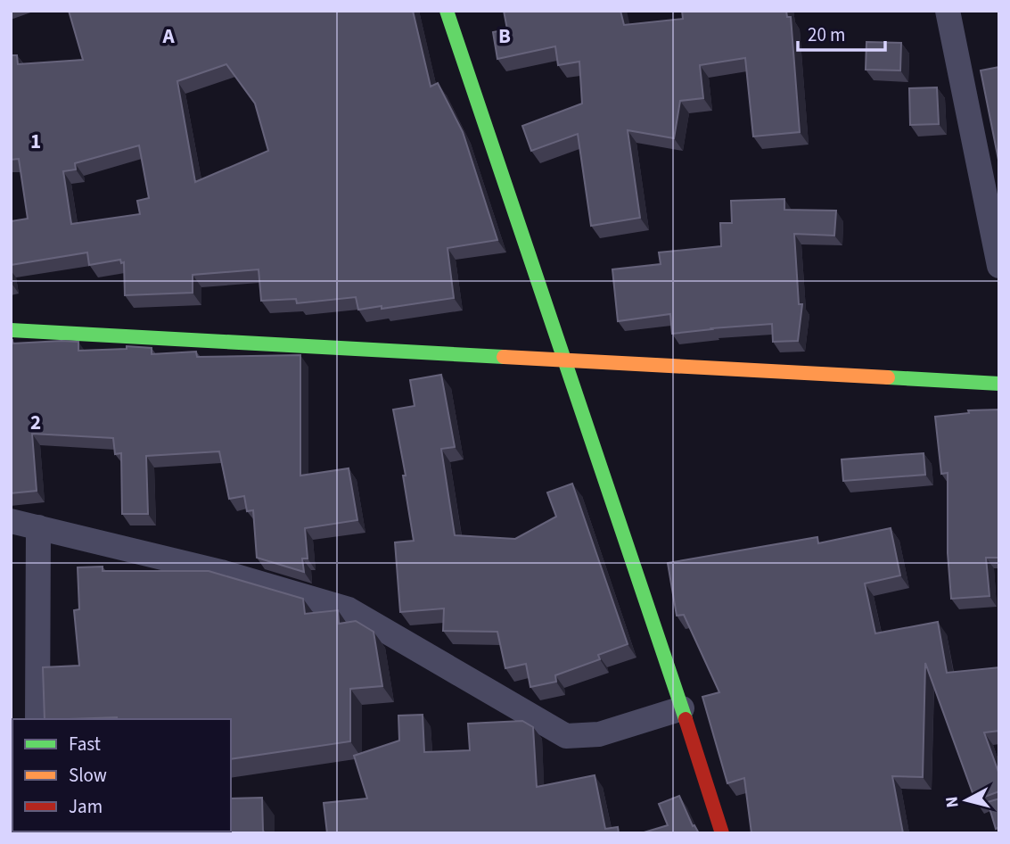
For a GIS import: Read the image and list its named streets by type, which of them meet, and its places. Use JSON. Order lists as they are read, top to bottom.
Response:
{
  "legend": ["Fast", "Slow", "Jam"],
  "scale_bar": "20 m",
  "north": "left",
  "grid": {
    "columns": ["A", "B"],
    "rows": ["1", "2"]
  }
}
